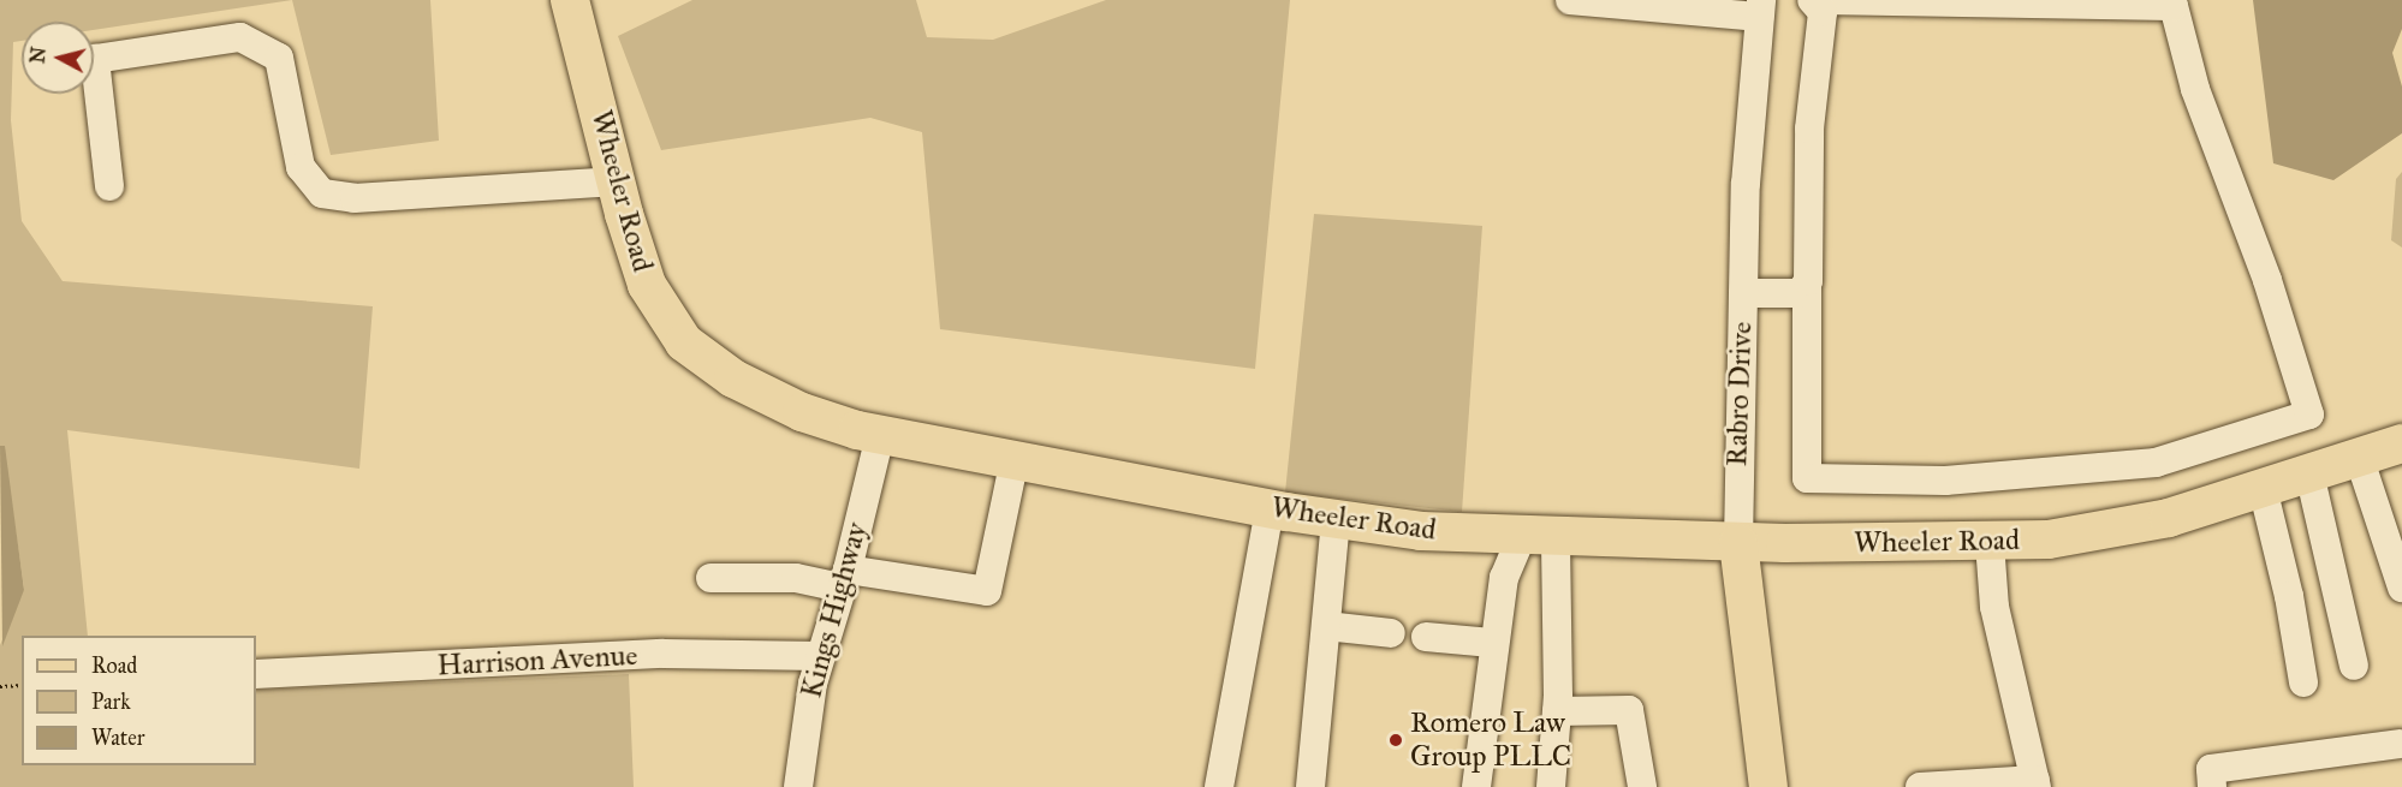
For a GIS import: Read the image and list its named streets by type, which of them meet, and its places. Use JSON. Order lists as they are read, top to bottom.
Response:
{
  "streets": {
    "main road": ["Wheeler Road", "Rabro Drive"],
    "street": ["Kings Highway", "Harrison Avenue"]
  },
  "crossings": [
    ["Wheeler Road", "Rabro Drive"],
    ["Wheeler Road", "Kings Highway"],
    ["Kings Highway", "Harrison Avenue"]
  ],
  "places": ["Romero Law Group PLLC"],
  "legend": ["Road", "Park", "Water"],
  "north": "left"
}
